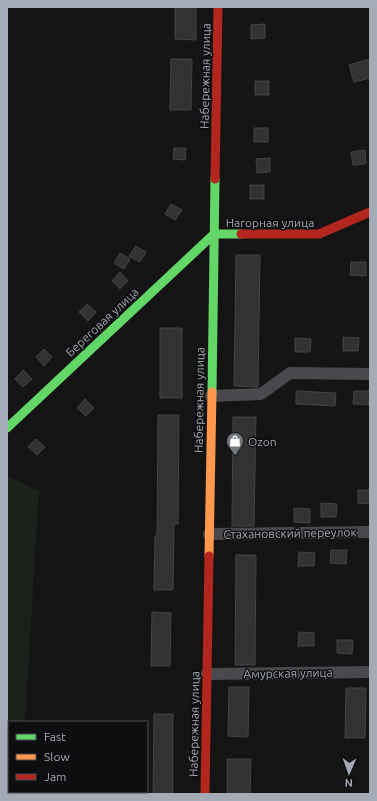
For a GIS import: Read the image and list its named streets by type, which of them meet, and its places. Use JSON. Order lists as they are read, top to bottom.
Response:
{
  "streets": {
    "street": [
      "Набережная улица",
      "Нагорная улица",
      "Береговая улица",
      "Стахановский переулок",
      "Амурская улица"
    ]
  },
  "crossings": [
    ["Набережная улица", "Нагорная улица"],
    ["Набережная улица", "Береговая улица"],
    ["Набережная улица", "Стахановский переулок"],
    ["Набережная улица", "Амурская улица"],
    ["Нагорная улица", "Береговая улица"]
  ],
  "places": {
    "shop": ["Ozon"]
  },
  "legend": ["Fast", "Slow", "Jam"],
  "north": "bottom"
}
